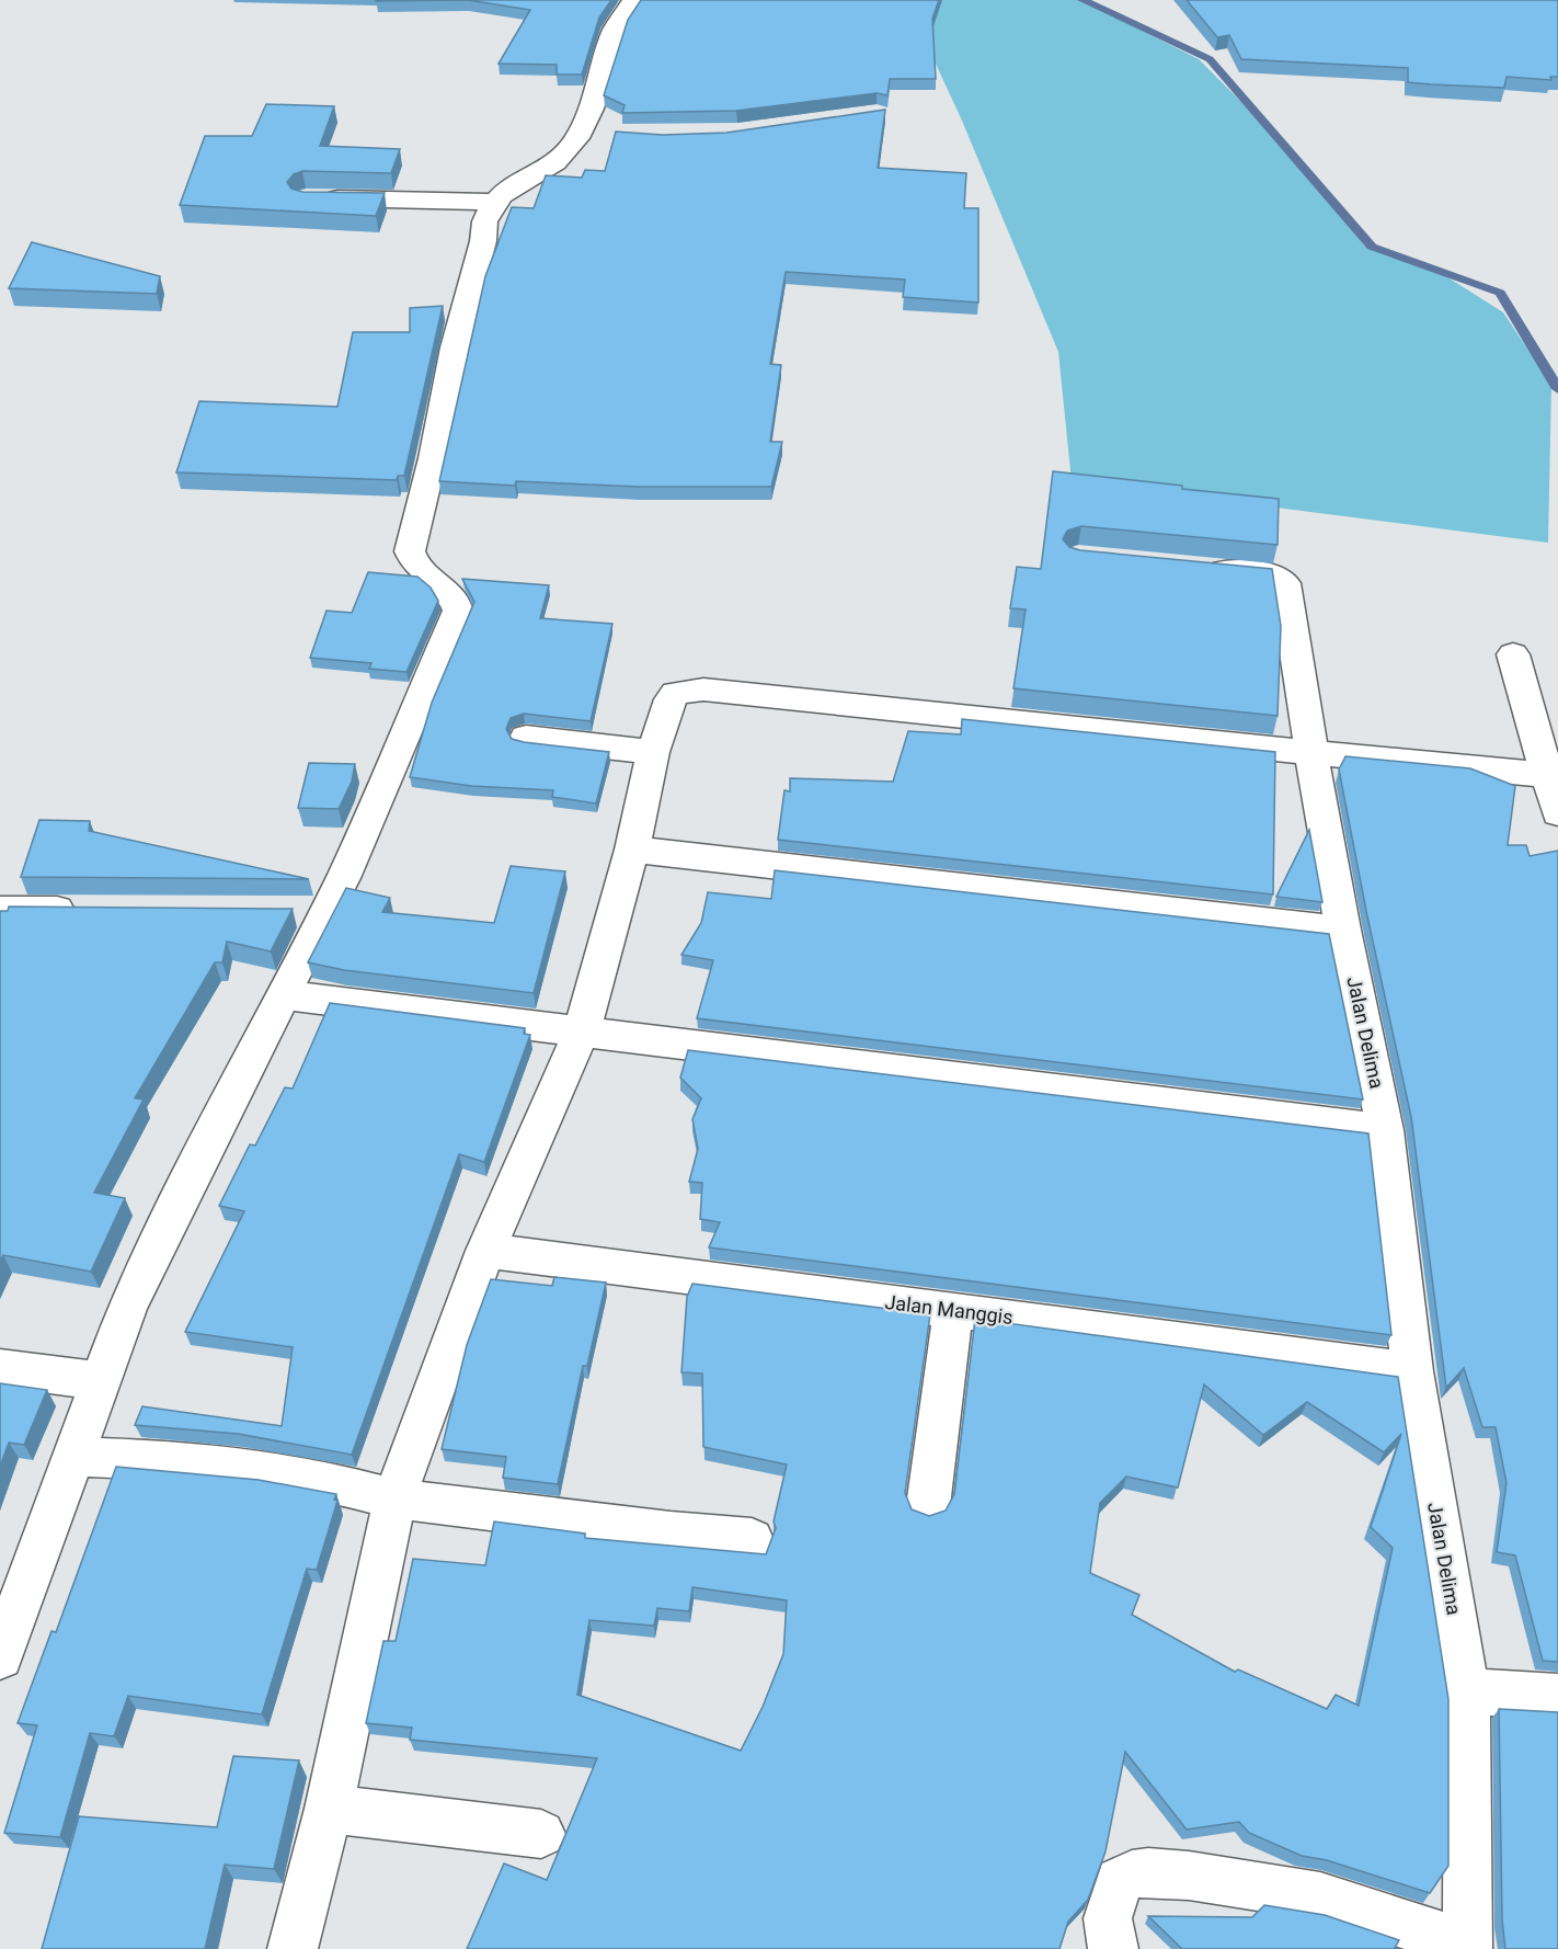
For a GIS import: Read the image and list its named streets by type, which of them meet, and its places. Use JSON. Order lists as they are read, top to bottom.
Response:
{
  "streets": {
    "street": ["Jalan Delima", "Jalan Manggis"]
  },
  "crossings": [
    ["Jalan Delima", "Jalan Manggis"]
  ]
}
